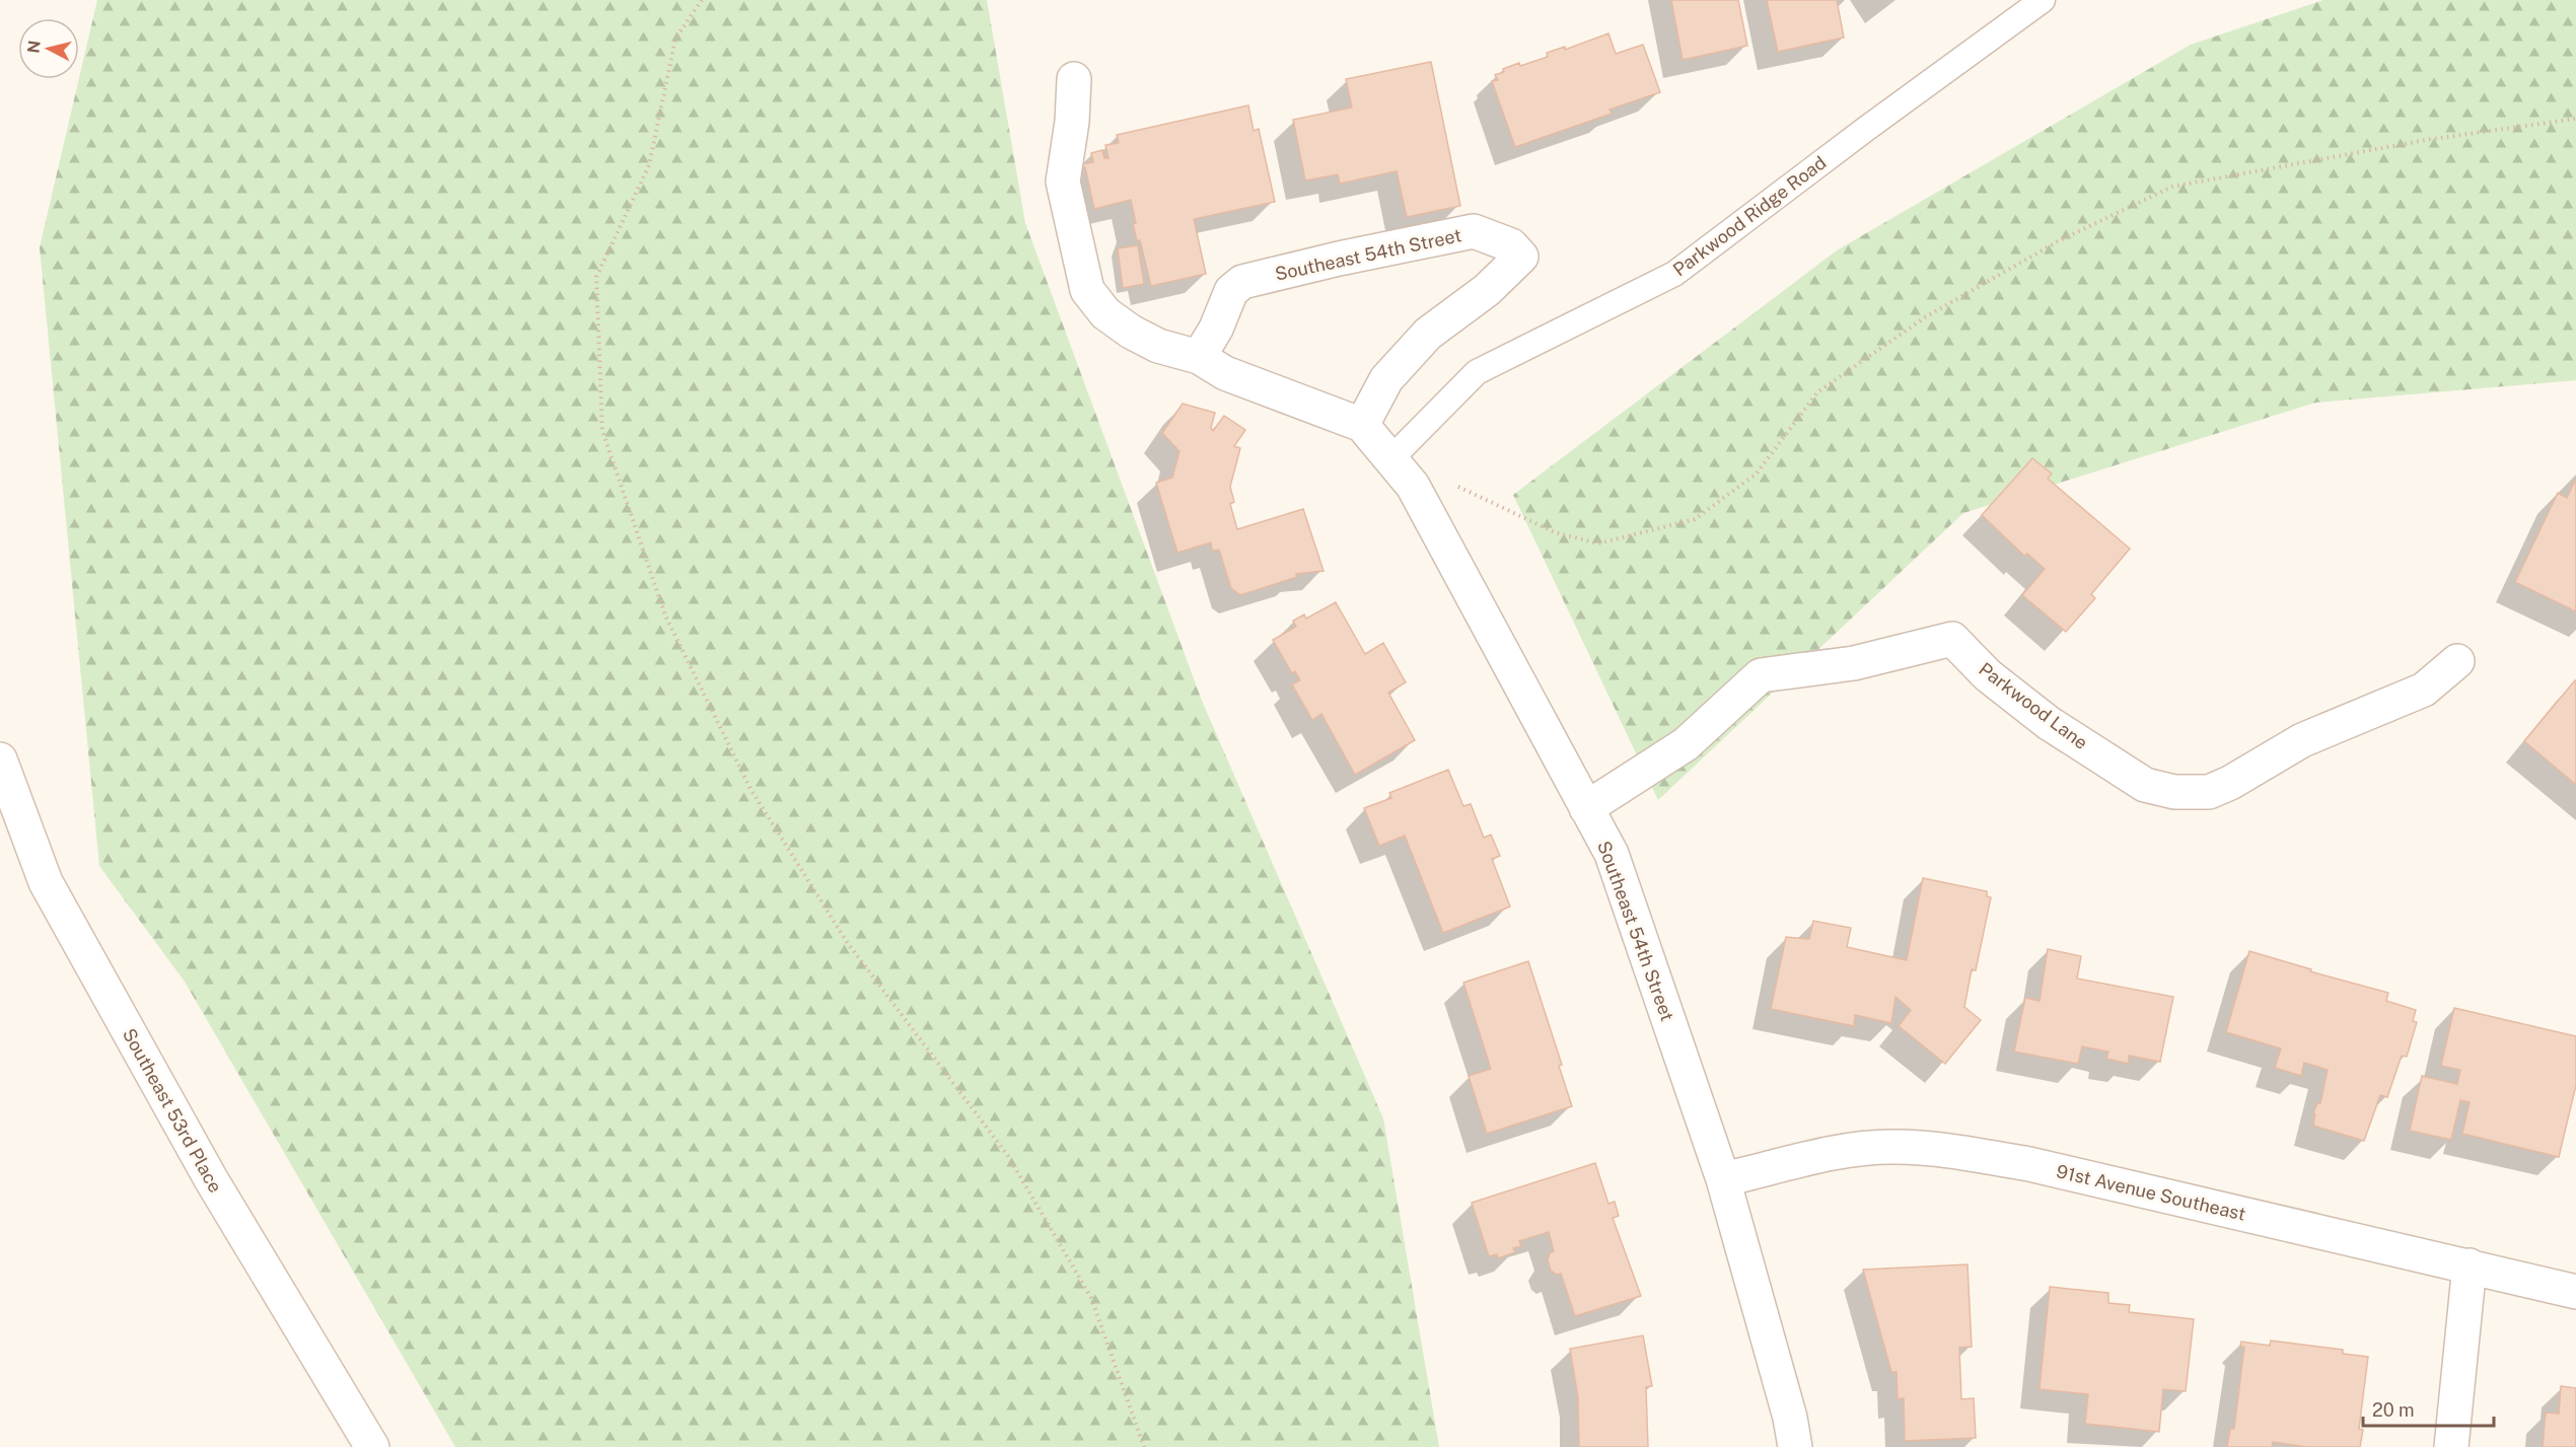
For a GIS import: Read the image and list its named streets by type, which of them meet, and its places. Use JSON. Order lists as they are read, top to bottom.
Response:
{
  "streets": {
    "street": [
      "Southeast 54th Street",
      "Parkwood Lane",
      "Southeast 53rd Place",
      "91st Avenue Southeast"
    ],
    "lane": ["Parkwood Ridge Road"]
  },
  "crossings": [
    ["Parkwood Ridge Road", "Southeast 54th Street"],
    ["Southeast 54th Street", "Parkwood Lane"],
    ["Southeast 54th Street", "91st Avenue Southeast"]
  ],
  "scale_bar": "20 m",
  "north": "left"
}
